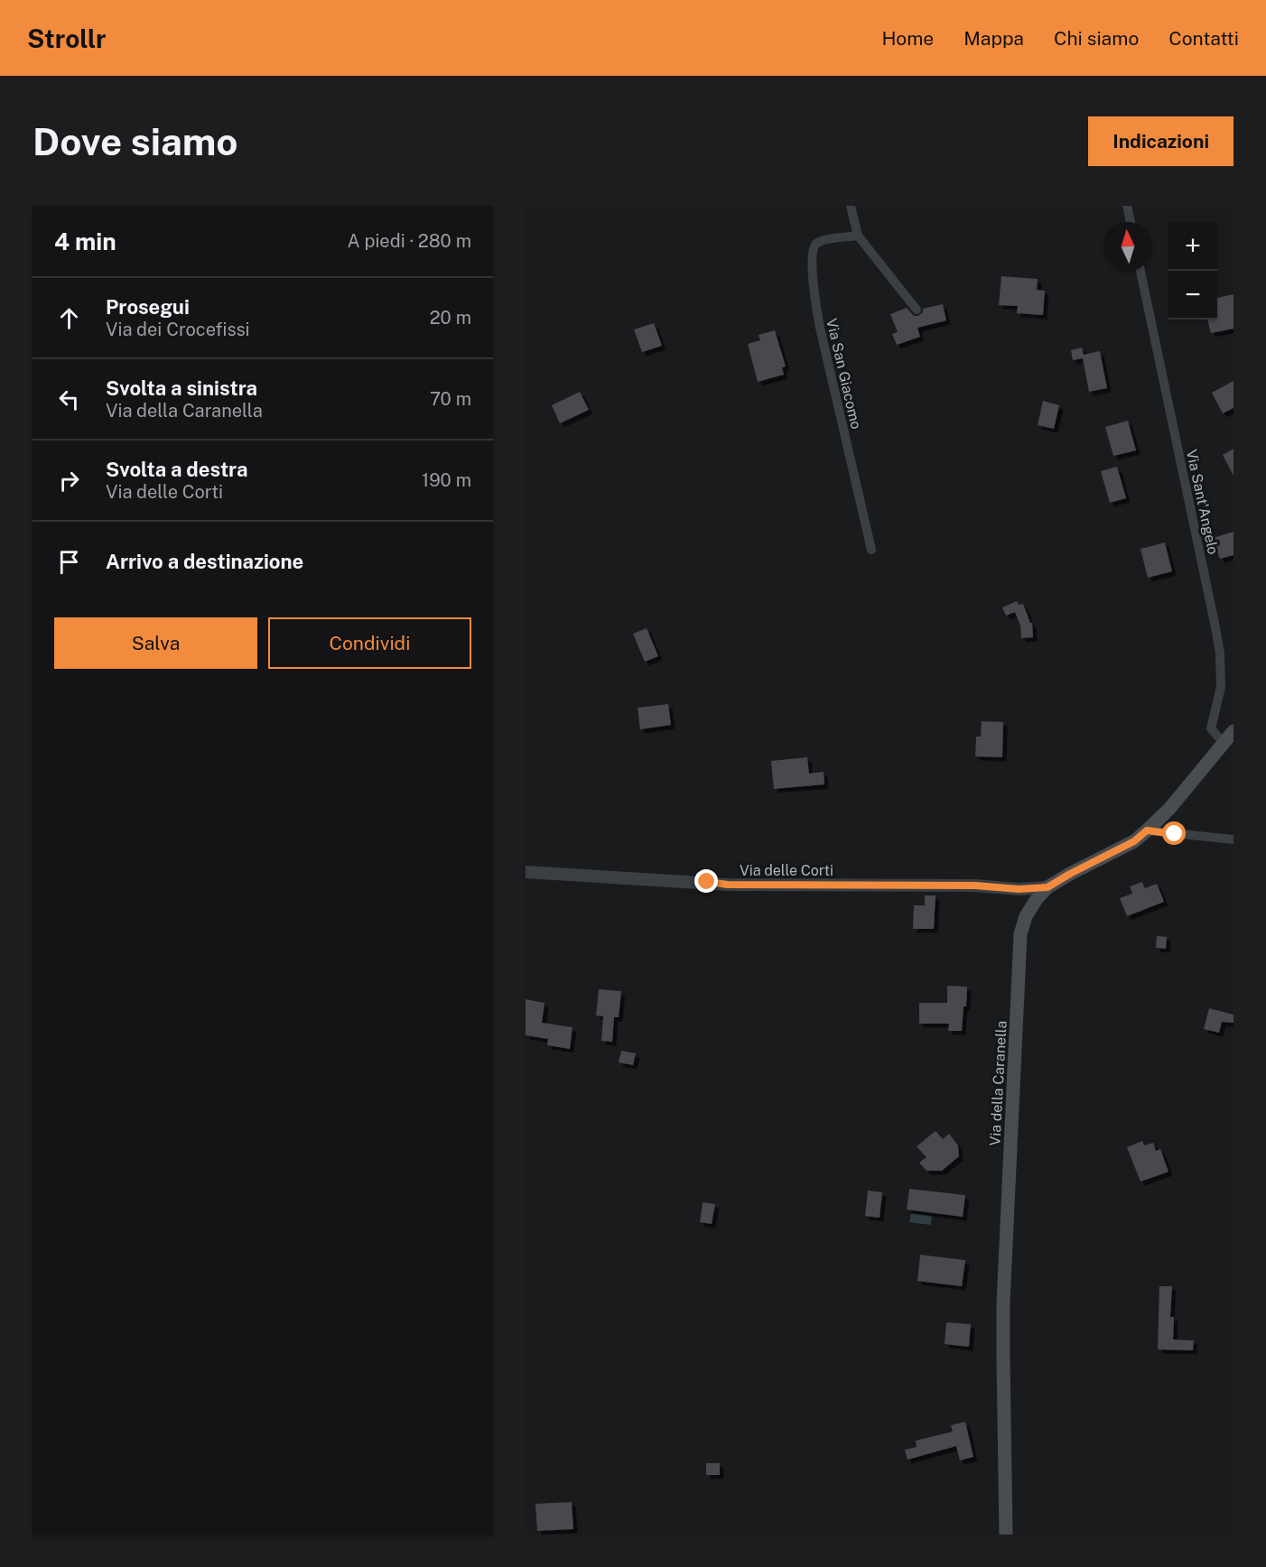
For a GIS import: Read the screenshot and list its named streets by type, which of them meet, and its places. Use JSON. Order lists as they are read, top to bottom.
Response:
{
  "streets": {
    "main road": ["Via della Caranella"],
    "street": ["Via San Giacomo", "Via Sant'Angelo", "Via delle Corti"]
  },
  "crossings": [
    ["Via Sant'Angelo", "Via della Caranella"],
    ["Via delle Corti", "Via della Caranella"]
  ],
  "north": "top",
  "page": {
    "header": "Strollr",
    "nav": [
      "Home",
      "Mappa",
      "Chi siamo",
      "Contatti"
    ],
    "buttons": [
      "Indicazioni",
      ["Salva", "Condividi"]
    ],
    "title": "Dove siamo",
    "heading": ["4 min", "A piedi · 280 m"],
    "map_buttons": ["+", "−"],
    "list": [
      ["Prosegui", "Via dei Crocefissi", "20 m"],
      ["Svolta a sinistra", "Via della Caranella", "70 m"],
      ["Svolta a destra", "Via delle Corti", "190 m"],
      "Arrivo a destinazione"
    ]
  }
}
